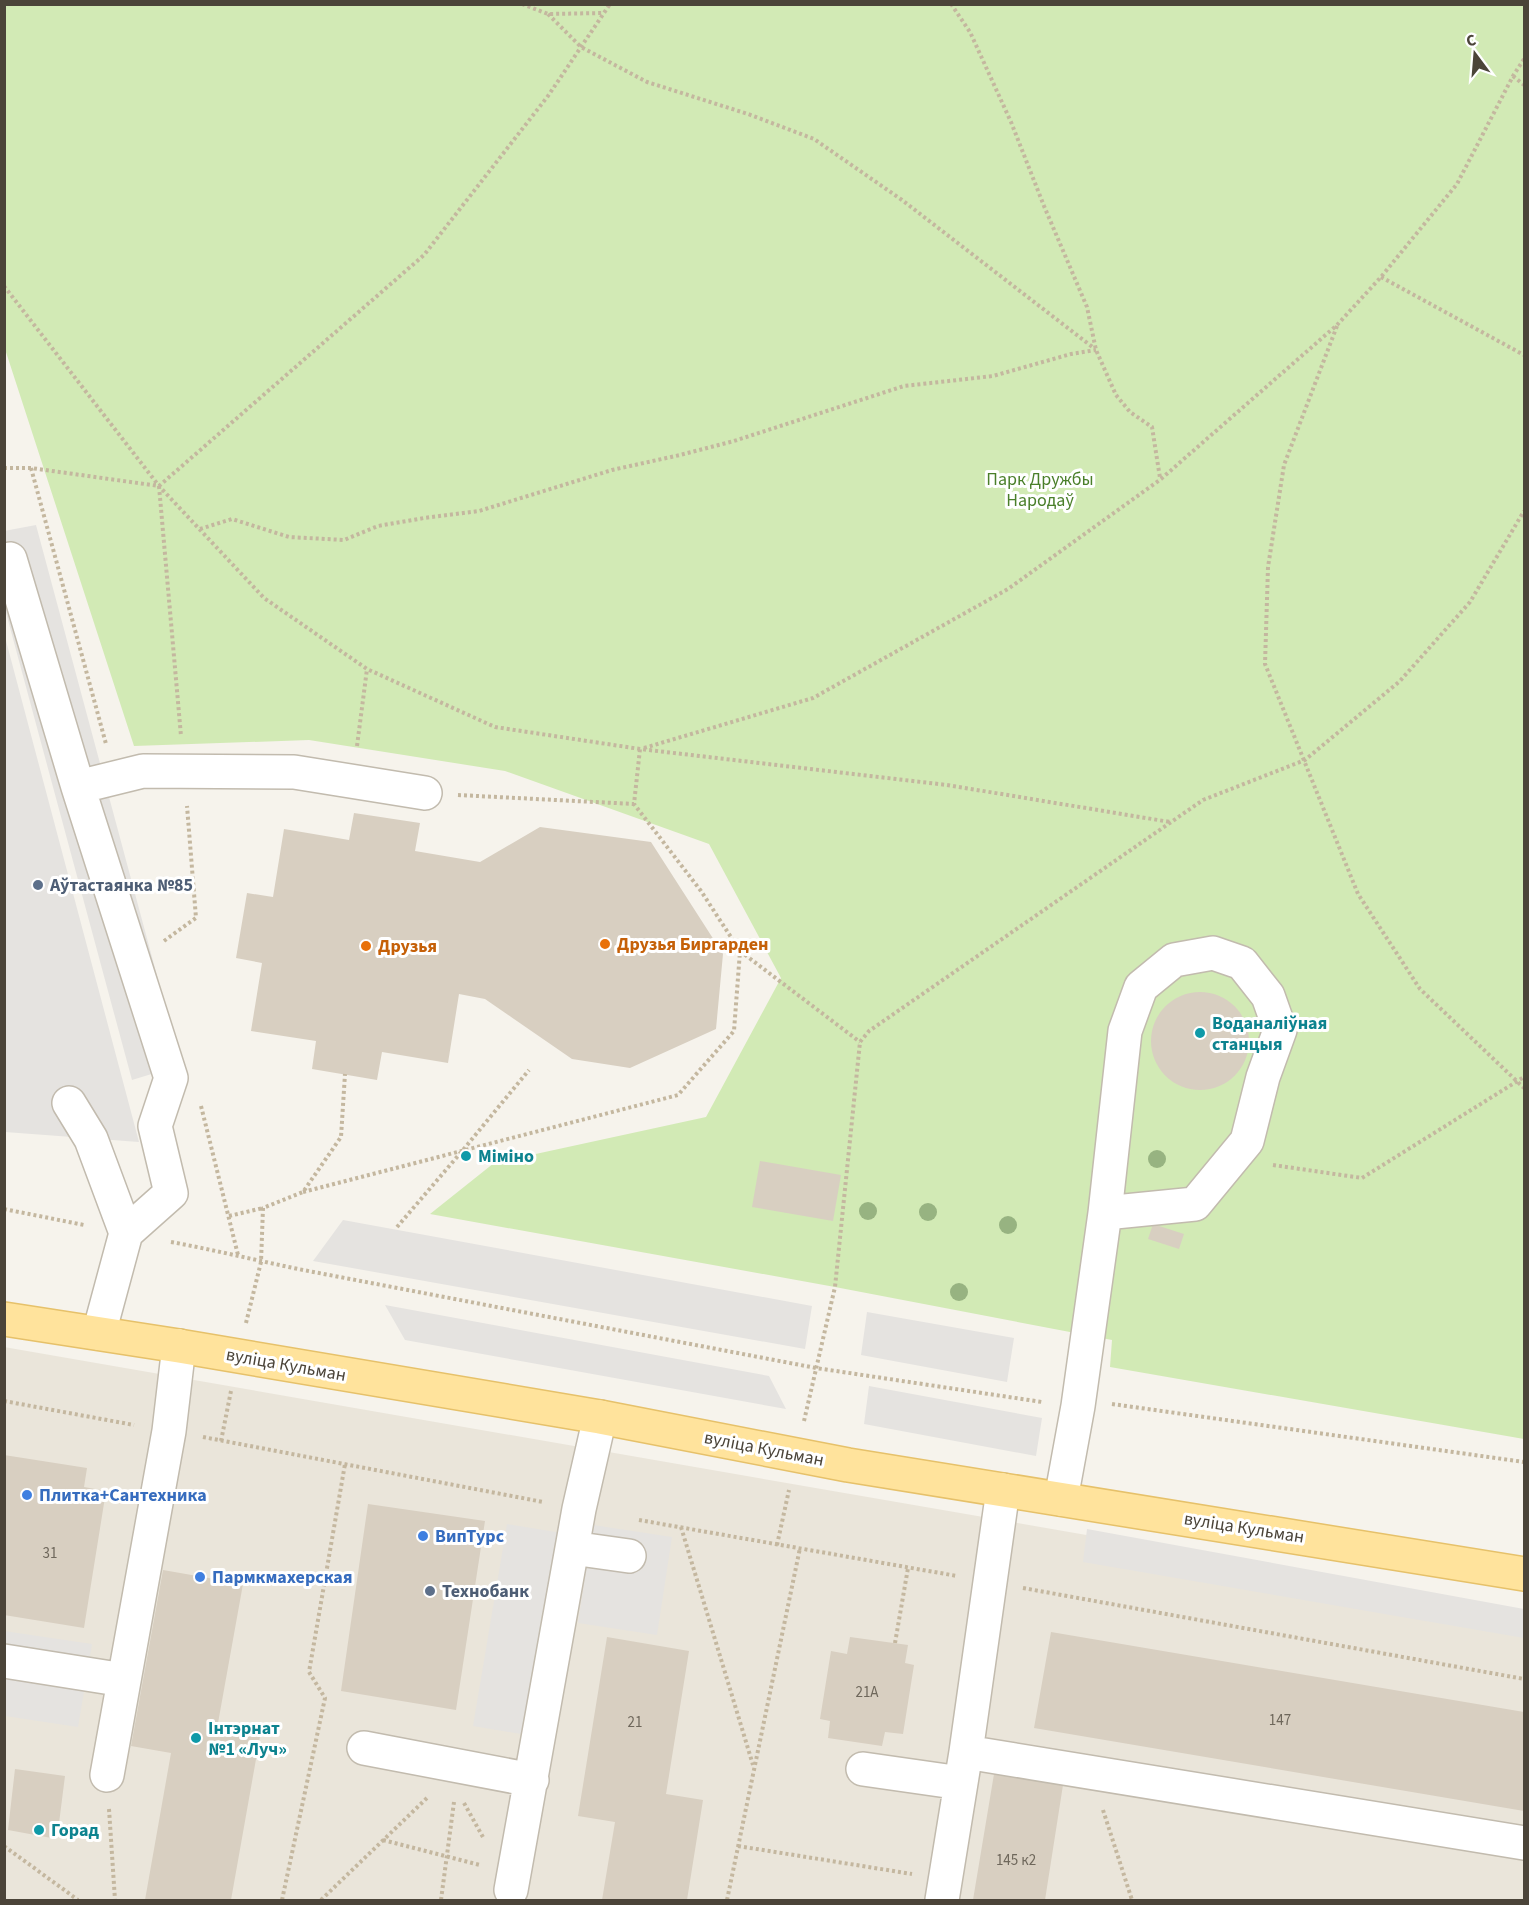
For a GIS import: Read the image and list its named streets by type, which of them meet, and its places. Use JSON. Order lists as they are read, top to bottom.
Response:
{
  "streets": {
    "main road": ["вуліца Кульман"]
  },
  "parks": ["Парк Дружбы Народаў"],
  "places": [
    "Аўтастаянка №85",
    "Друзья Биргарден",
    "Друзья",
    "Воданаліўная станцыя",
    "Міміно",
    "Плитка+Сантехника",
    "ВипТурс",
    "Пармкмахерская",
    "Технобанк",
    "Інтэрнат №1 «Луч»",
    "Горад"
  ],
  "house_numbers": [
    "31",
    "21А",
    "147",
    "21",
    "145 к2"
  ],
  "north": "top"
}
